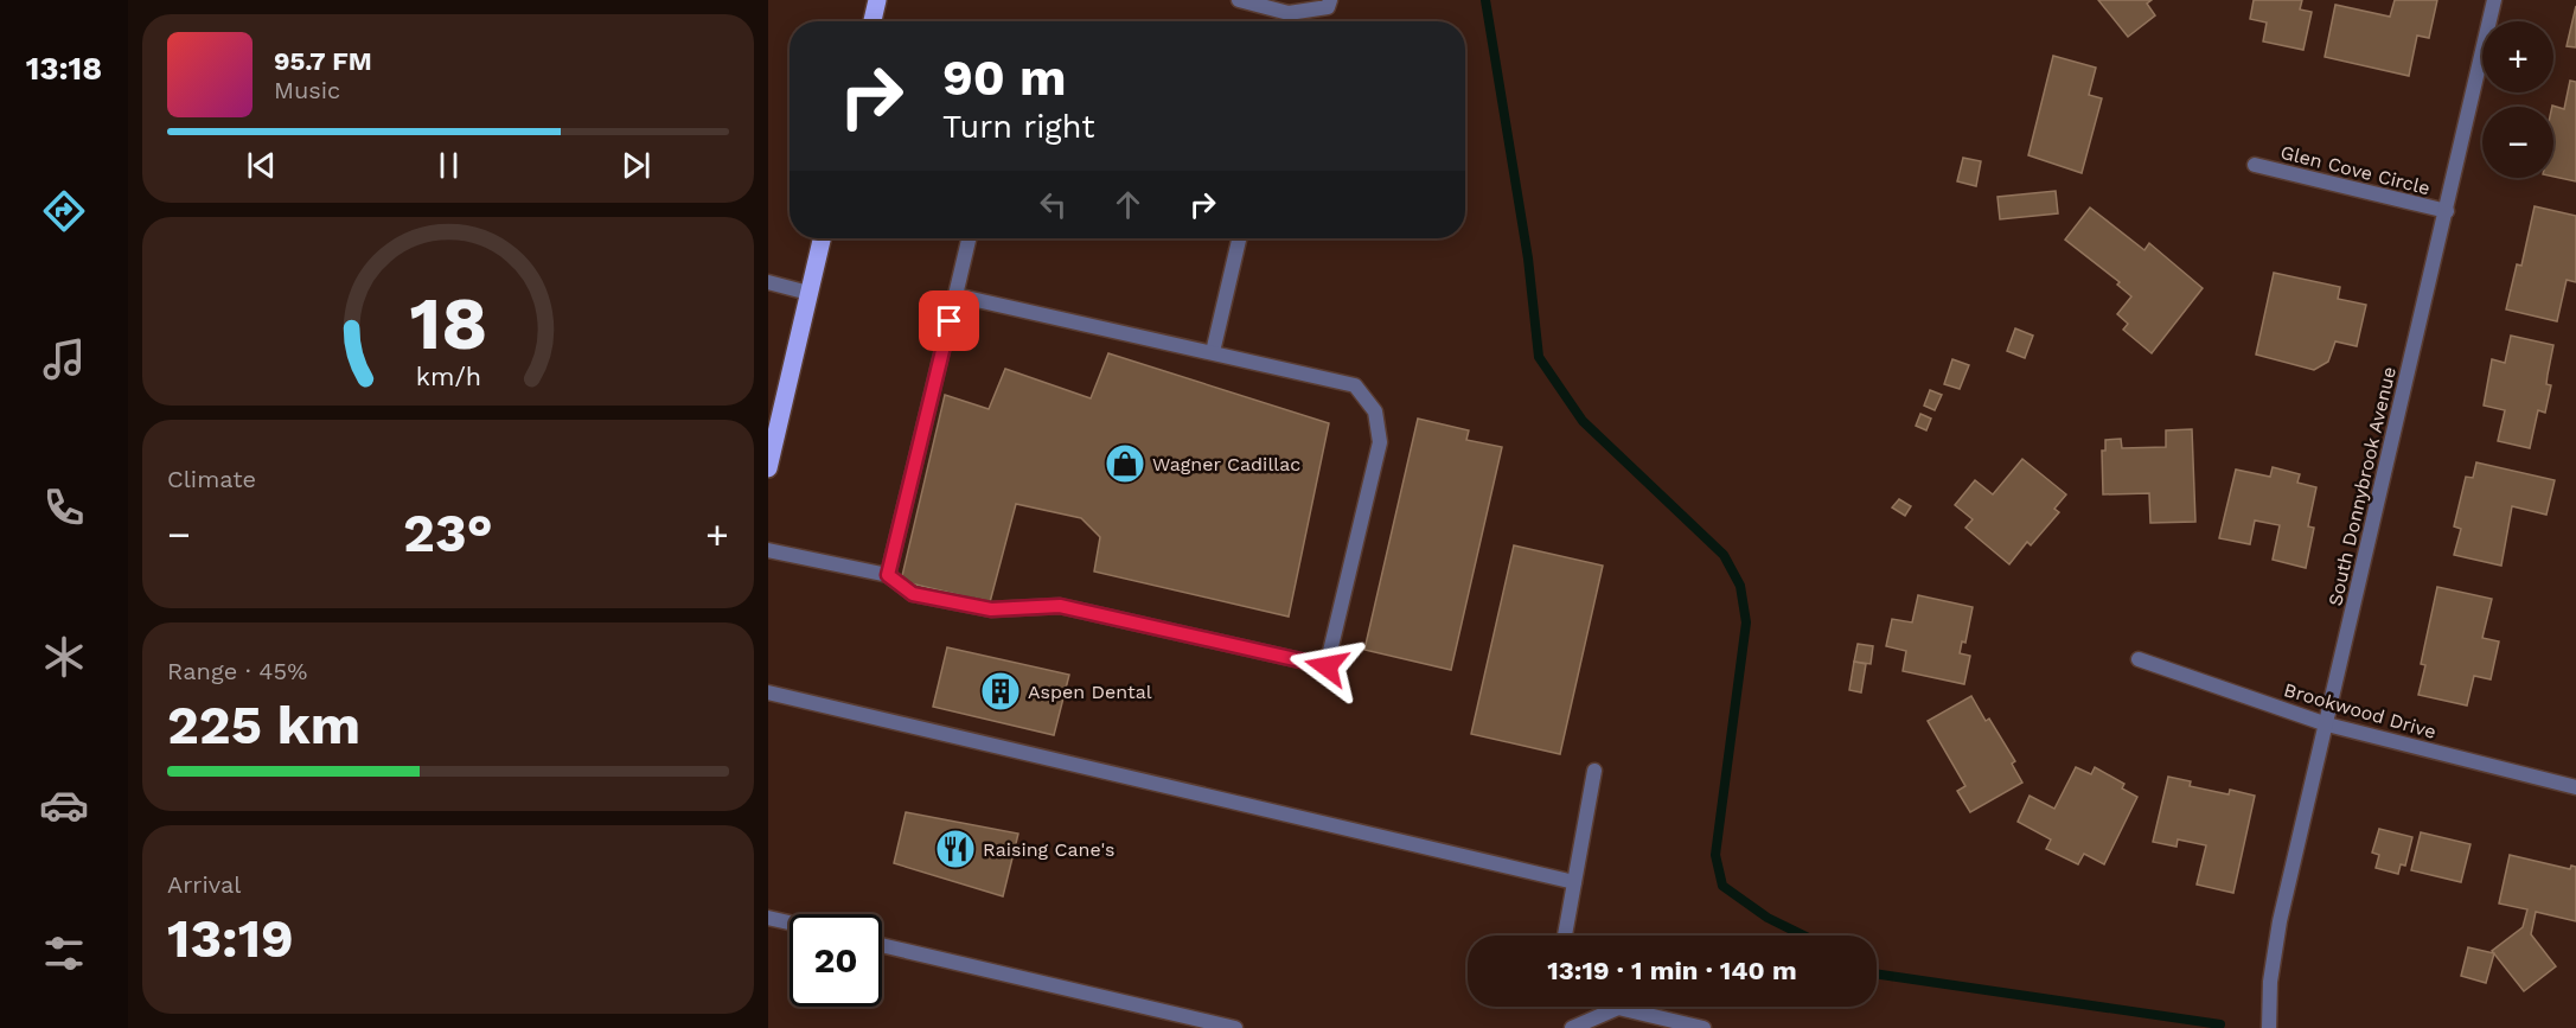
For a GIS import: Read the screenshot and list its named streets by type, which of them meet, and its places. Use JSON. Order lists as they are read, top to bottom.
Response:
{
  "streets": {
    "street": ["Glen Cove Circle", "South Donnybrook Avenue", "Brookwood Drive"]
  },
  "crossings": [
    ["Glen Cove Circle", "South Donnybrook Avenue"],
    ["South Donnybrook Avenue", "Brookwood Drive"]
  ],
  "places": {
    "shop": ["Wagner Cadillac"],
    "building": ["Aspen Dental"],
    "restaurant": ["Raising Cane's"]
  },
  "page": {
    "tabs": "13:18",
    "map_buttons": ["+", "−"],
    "turn": ["90 m", "Turn right"],
    "song": ["95.7 FM", "Music"],
    "tile": [
      "Climate",
      ["Range · 45%", "225 km"],
      ["Arrival", "13:19"]
    ],
    "heat": ["−", "23°", "+"],
    "limit": "20",
    "trip": "13:19 · 1 min · 140 m",
    "gauge": ["18", "km/h"]
  }
}
